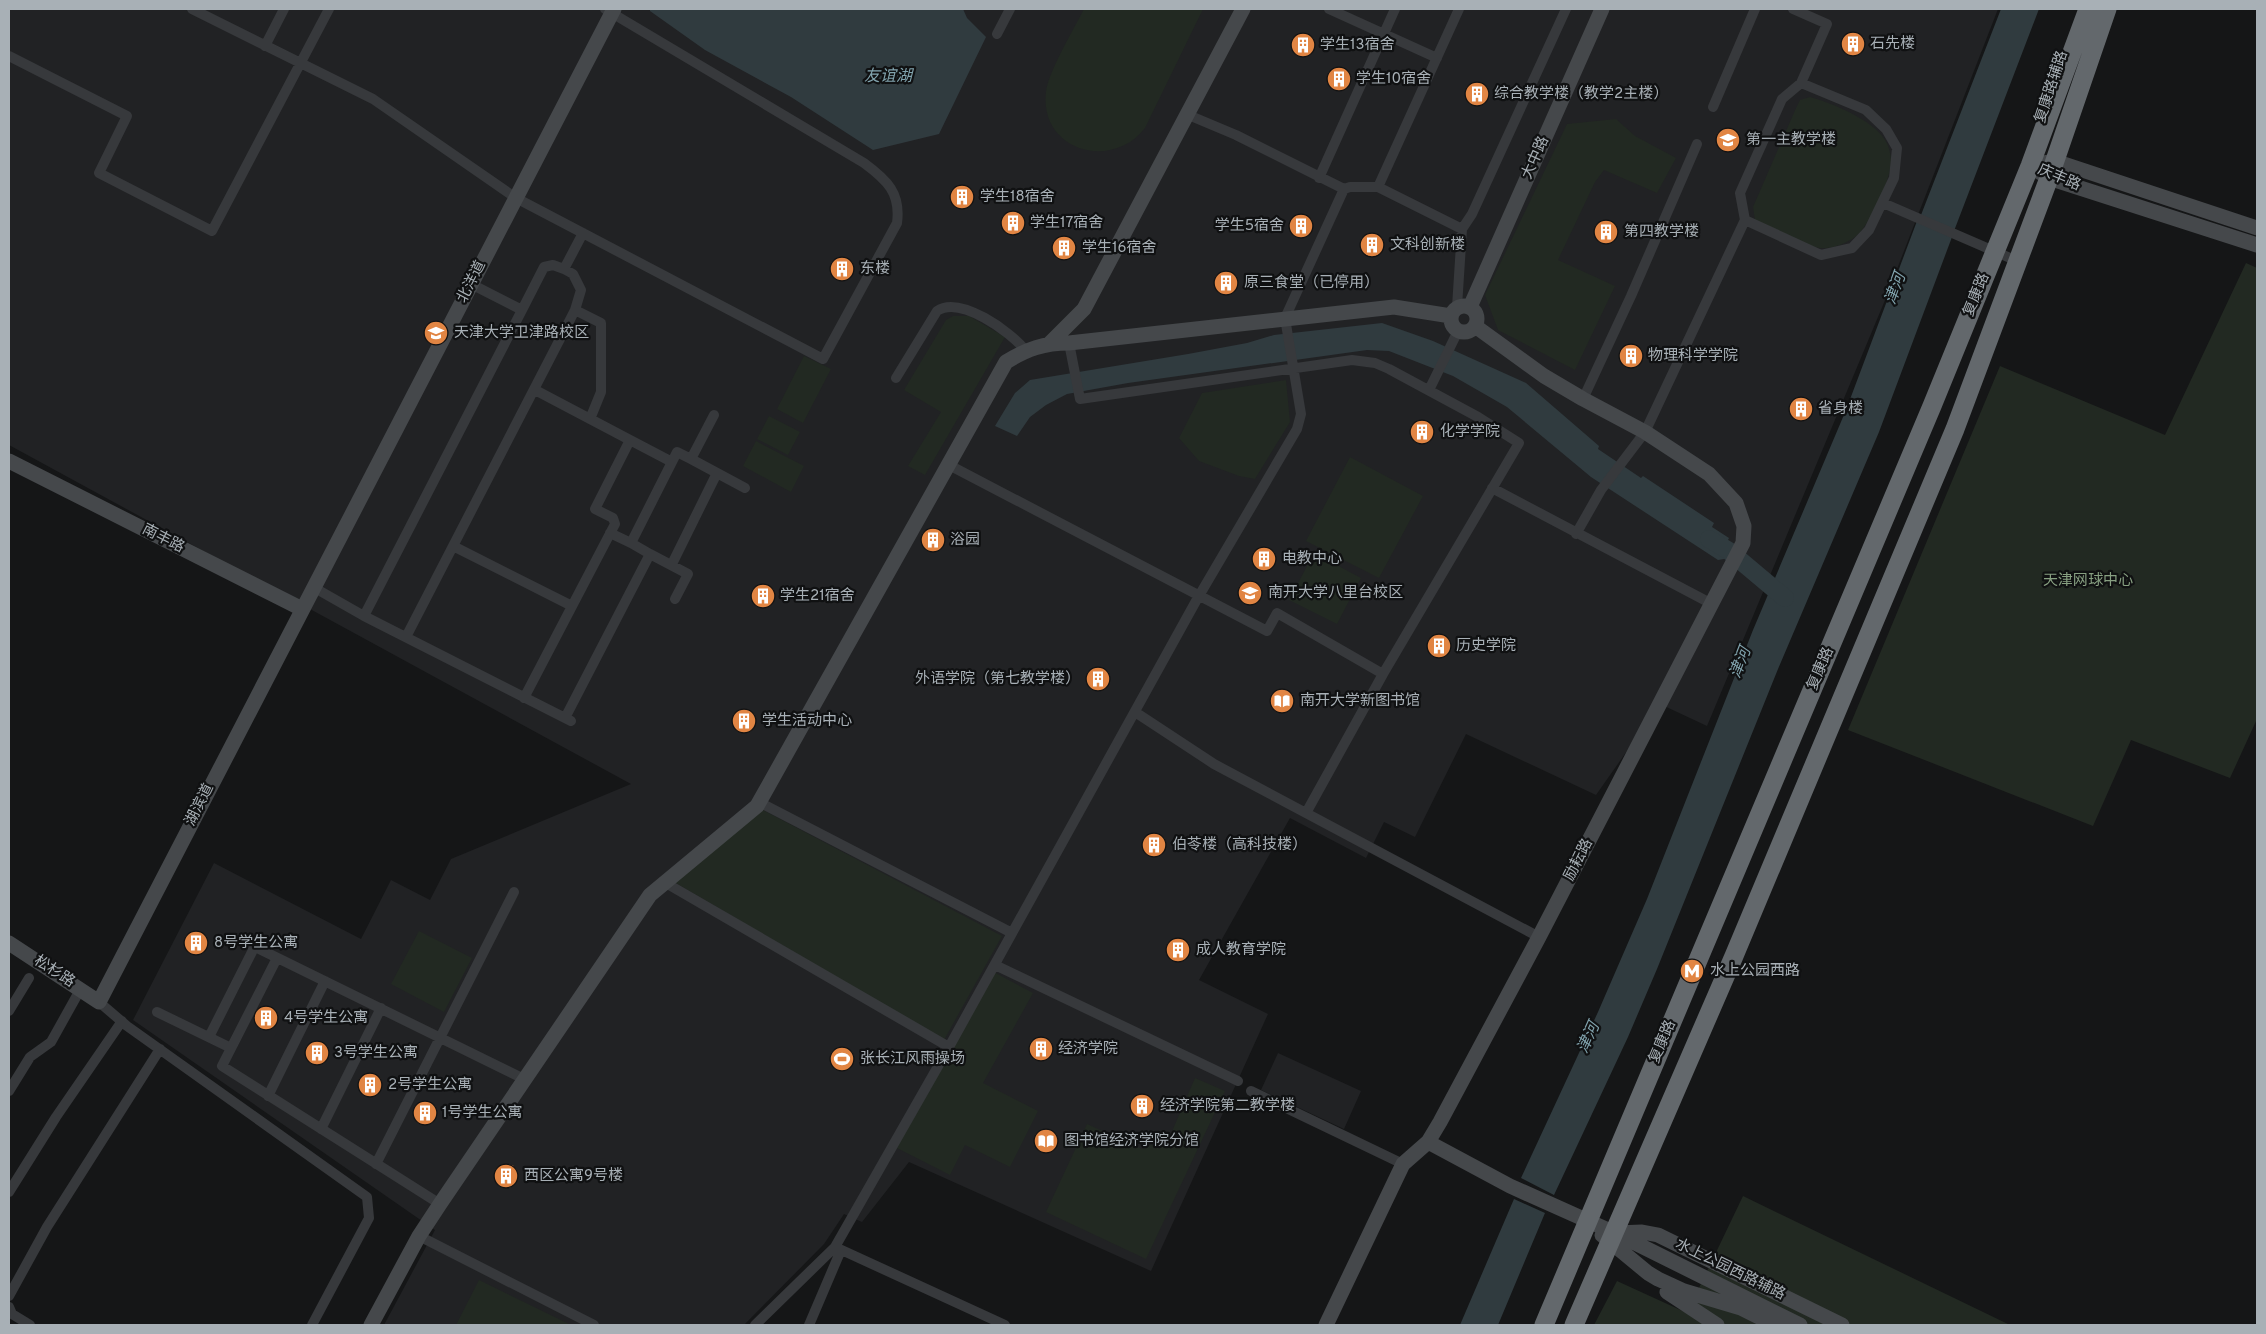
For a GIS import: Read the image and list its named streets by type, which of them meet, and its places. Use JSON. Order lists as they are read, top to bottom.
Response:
{
  "streets": {
    "highway": ["复康路"],
    "street": [
      "复康路辅路",
      "大中路",
      "庆丰路",
      "北洋道",
      "南丰路",
      "湖滨道",
      "励耘路",
      "松杉路",
      "水上公园西路辅路"
    ]
  },
  "crossings": [
    ["复康路辅路", "庆丰路"],
    ["复康路辅路", "复康路"],
    ["庆丰路", "复康路"],
    ["北洋道", "南丰路"],
    ["北洋道", "湖滨道"],
    ["复康路", "水上公园西路辅路"],
    ["南丰路", "湖滨道"],
    ["湖滨道", "松杉路"]
  ],
  "water": ["友谊湖", "津河"],
  "parks": ["天津网球中心"],
  "places": {
    "building": [
      "石先楼",
      "学生13宿舍",
      "学生10宿舍",
      "综合教学楼（教学2主楼）",
      "学生18宿舍",
      "学生17宿舍",
      "学生5宿舍",
      "第四教学楼",
      "文科创新楼",
      "学生16宿舍",
      "东楼",
      "原三食堂（已停用）",
      "物理科学学院",
      "省身楼",
      "化学学院",
      "浴园",
      "电教中心",
      "学生21宿舍",
      "历史学院",
      "外语学院（第七教学楼）",
      "学生活动中心",
      "伯苓楼（高科技楼）",
      "8号学生公寓",
      "成人教育学院",
      "4号学生公寓",
      "经济学院",
      "3号学生公寓",
      "2号学生公寓",
      "经济学院第二教学楼",
      "1号学生公寓",
      "西区公寓9号楼"
    ],
    "school or university": ["第一主教学楼", "天津大学卫津路校区", "南开大学八里台校区"],
    "library": ["南开大学新图书馆", "图书馆经济学院分馆"],
    "metro station": ["水上公园西路"],
    "sports": ["张长江风雨操场"]
  }
}
